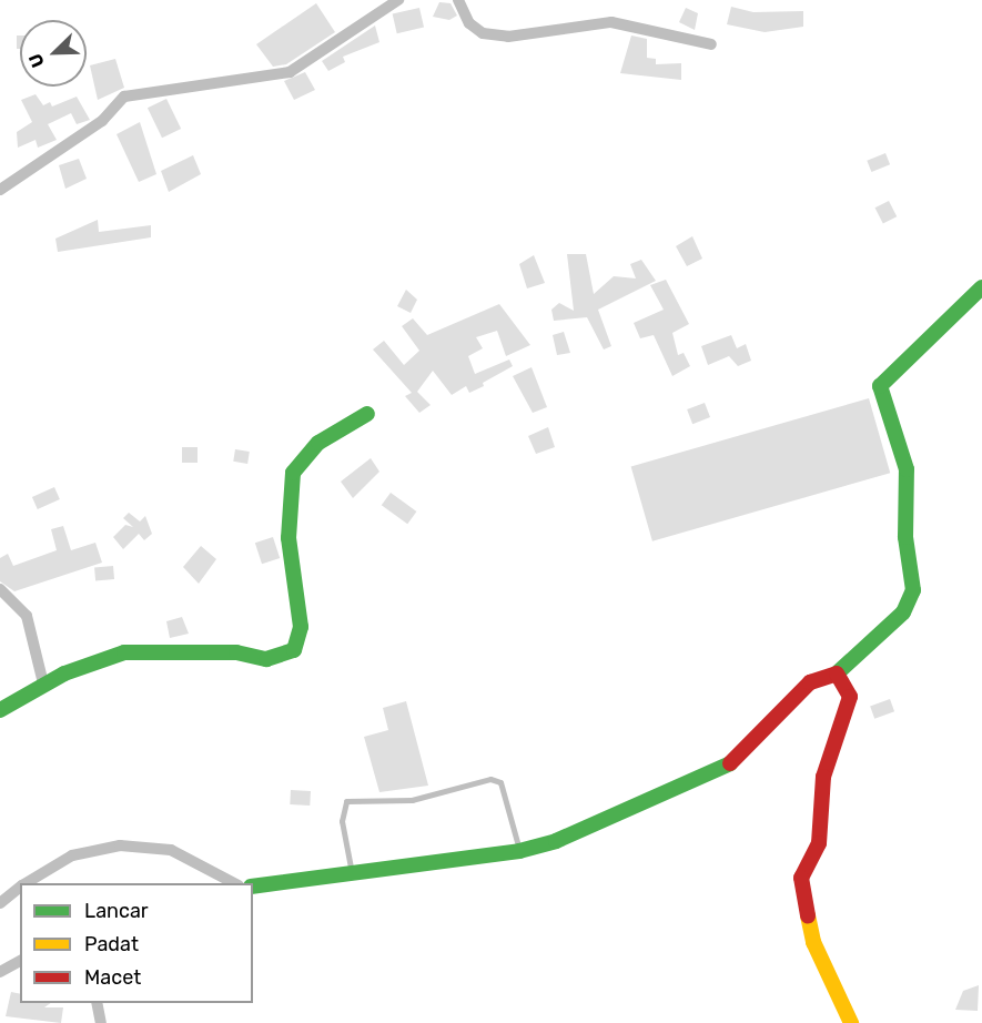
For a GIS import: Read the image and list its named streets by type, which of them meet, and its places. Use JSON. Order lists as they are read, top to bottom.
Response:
{
  "legend": ["Lancar", "Padat", "Macet"],
  "north": "bottom left"
}
